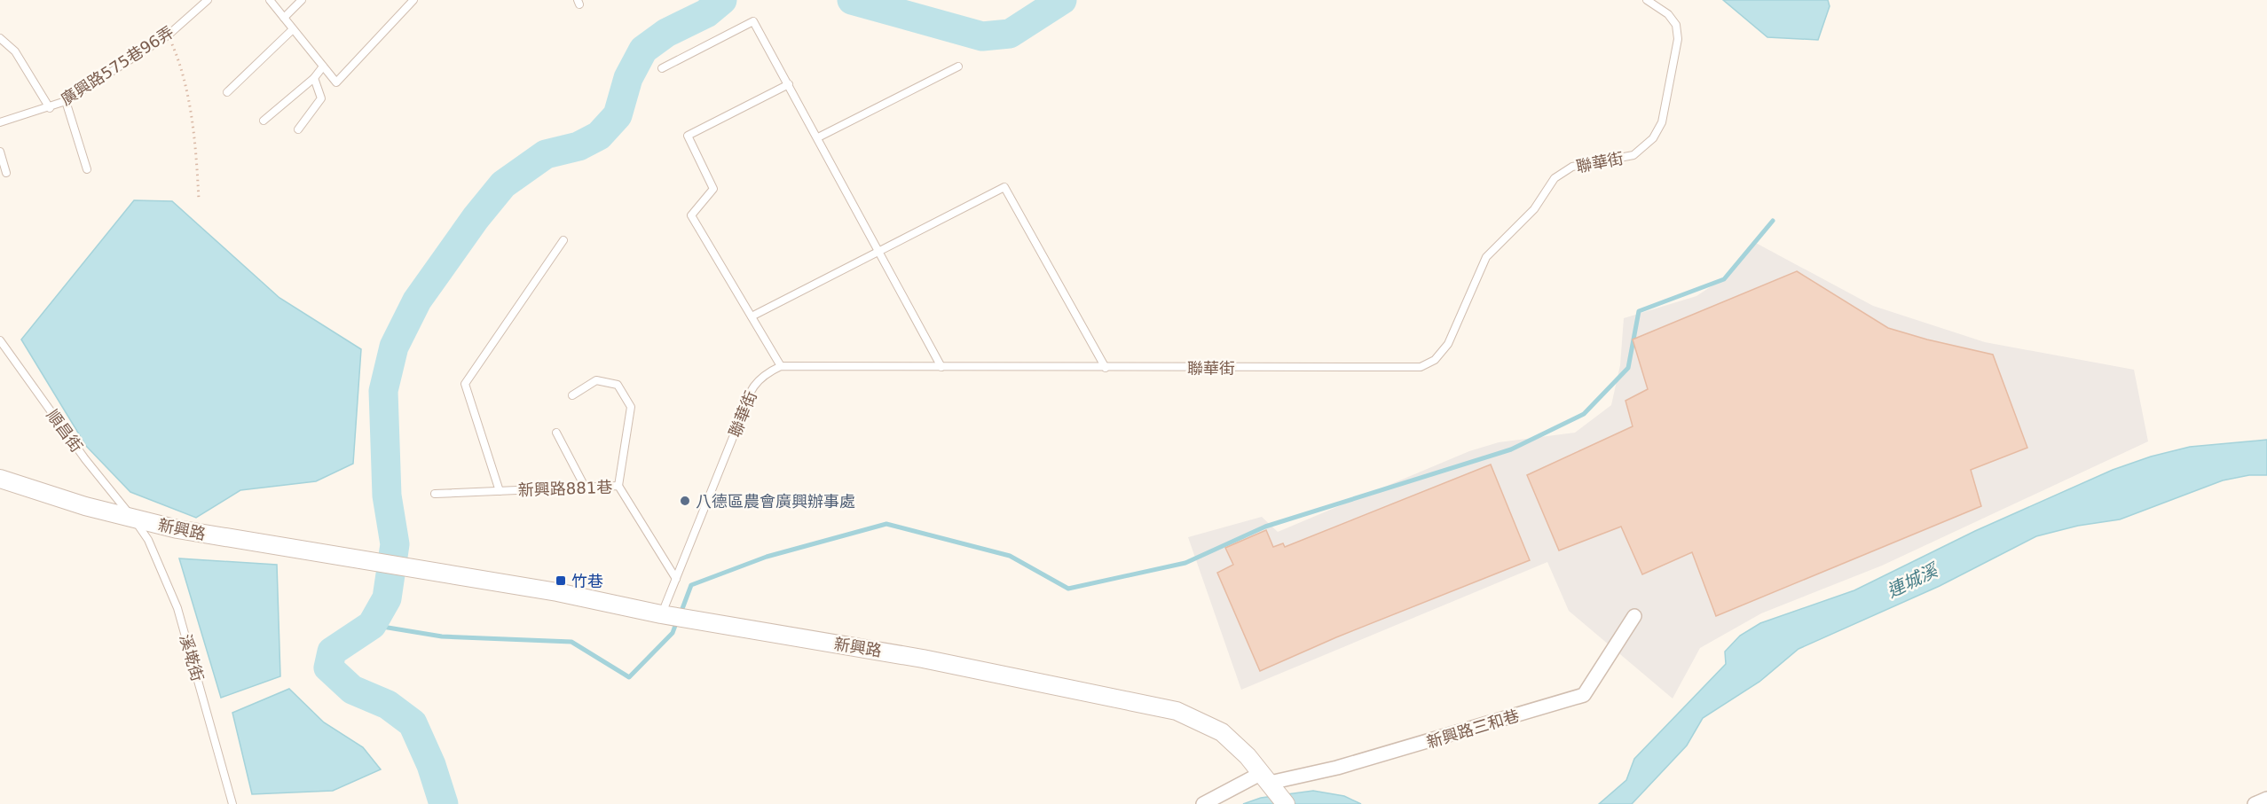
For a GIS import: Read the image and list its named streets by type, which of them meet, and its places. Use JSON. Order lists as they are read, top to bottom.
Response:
{
  "streets": {
    "street": ["新興路", "新興路三和巷"],
    "lane": [
      "廣興路575巷96弄",
      "聯華街",
      "順昌街",
      "新興路881巷",
      "溪墘街"
    ]
  },
  "crossings": [
    ["聯華街", "新興路881巷"],
    ["聯華街", "新興路"],
    ["順昌街", "新興路"],
    ["順昌街", "溪墘街"],
    ["新興路", "溪墘街"],
    ["新興路", "新興路三和巷"]
  ],
  "water": ["連城溪"],
  "places": {
    "other": ["八德區農會廣興辦事處"],
    "transit": ["竹巷"]
  }
}
